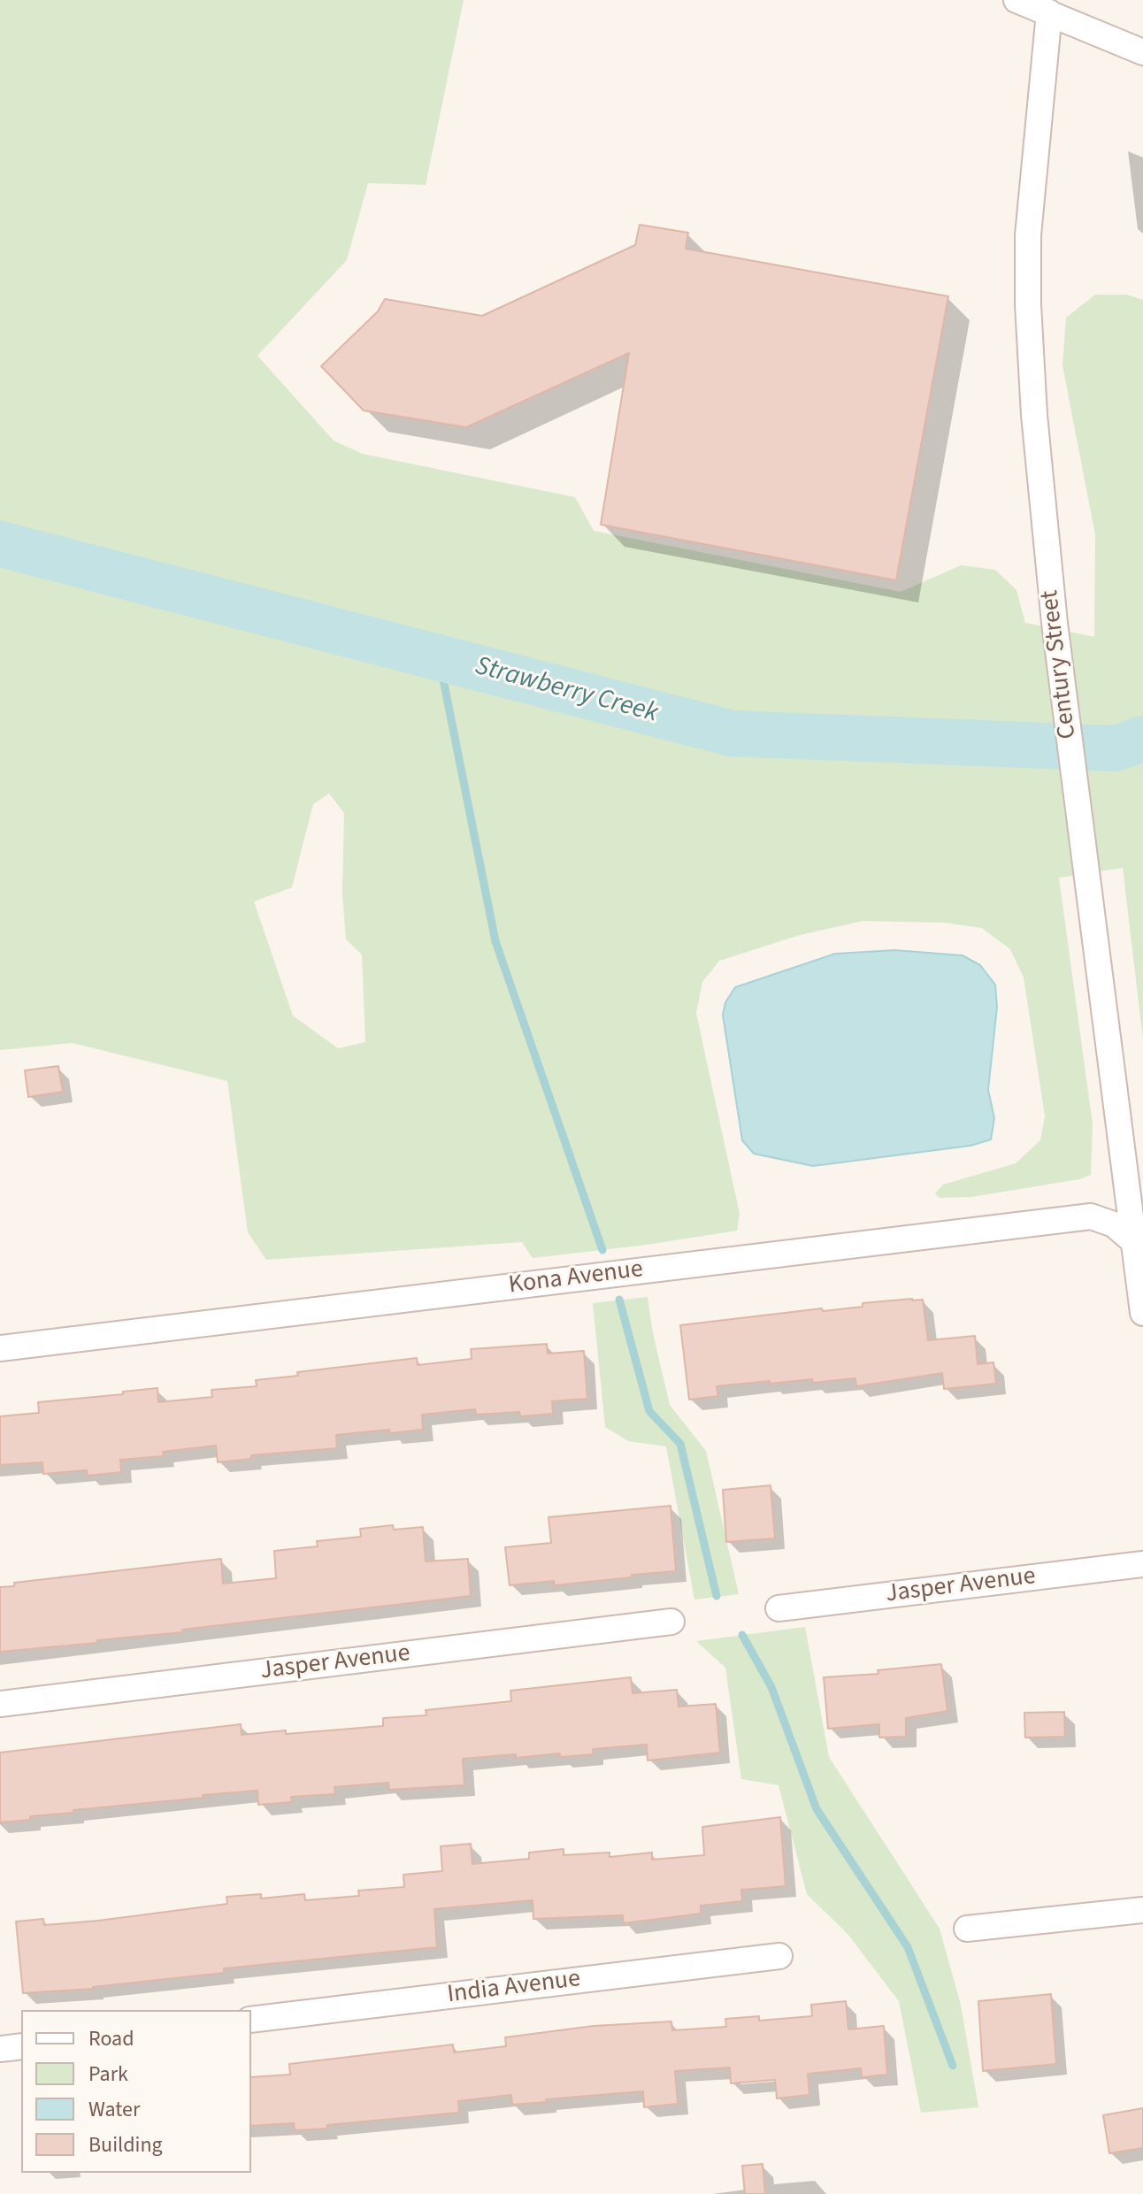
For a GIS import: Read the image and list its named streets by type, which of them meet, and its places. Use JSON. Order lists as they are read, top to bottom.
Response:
{
  "streets": {
    "street": [
      "Century Street",
      "Kona Avenue",
      "Jasper Avenue",
      "India Avenue"
    ]
  },
  "crossings": [
    ["Century Street", "Kona Avenue"]
  ],
  "water": ["Strawberry Creek"],
  "legend": [
    "Road",
    "Park",
    "Water",
    "Building"
  ]
}
